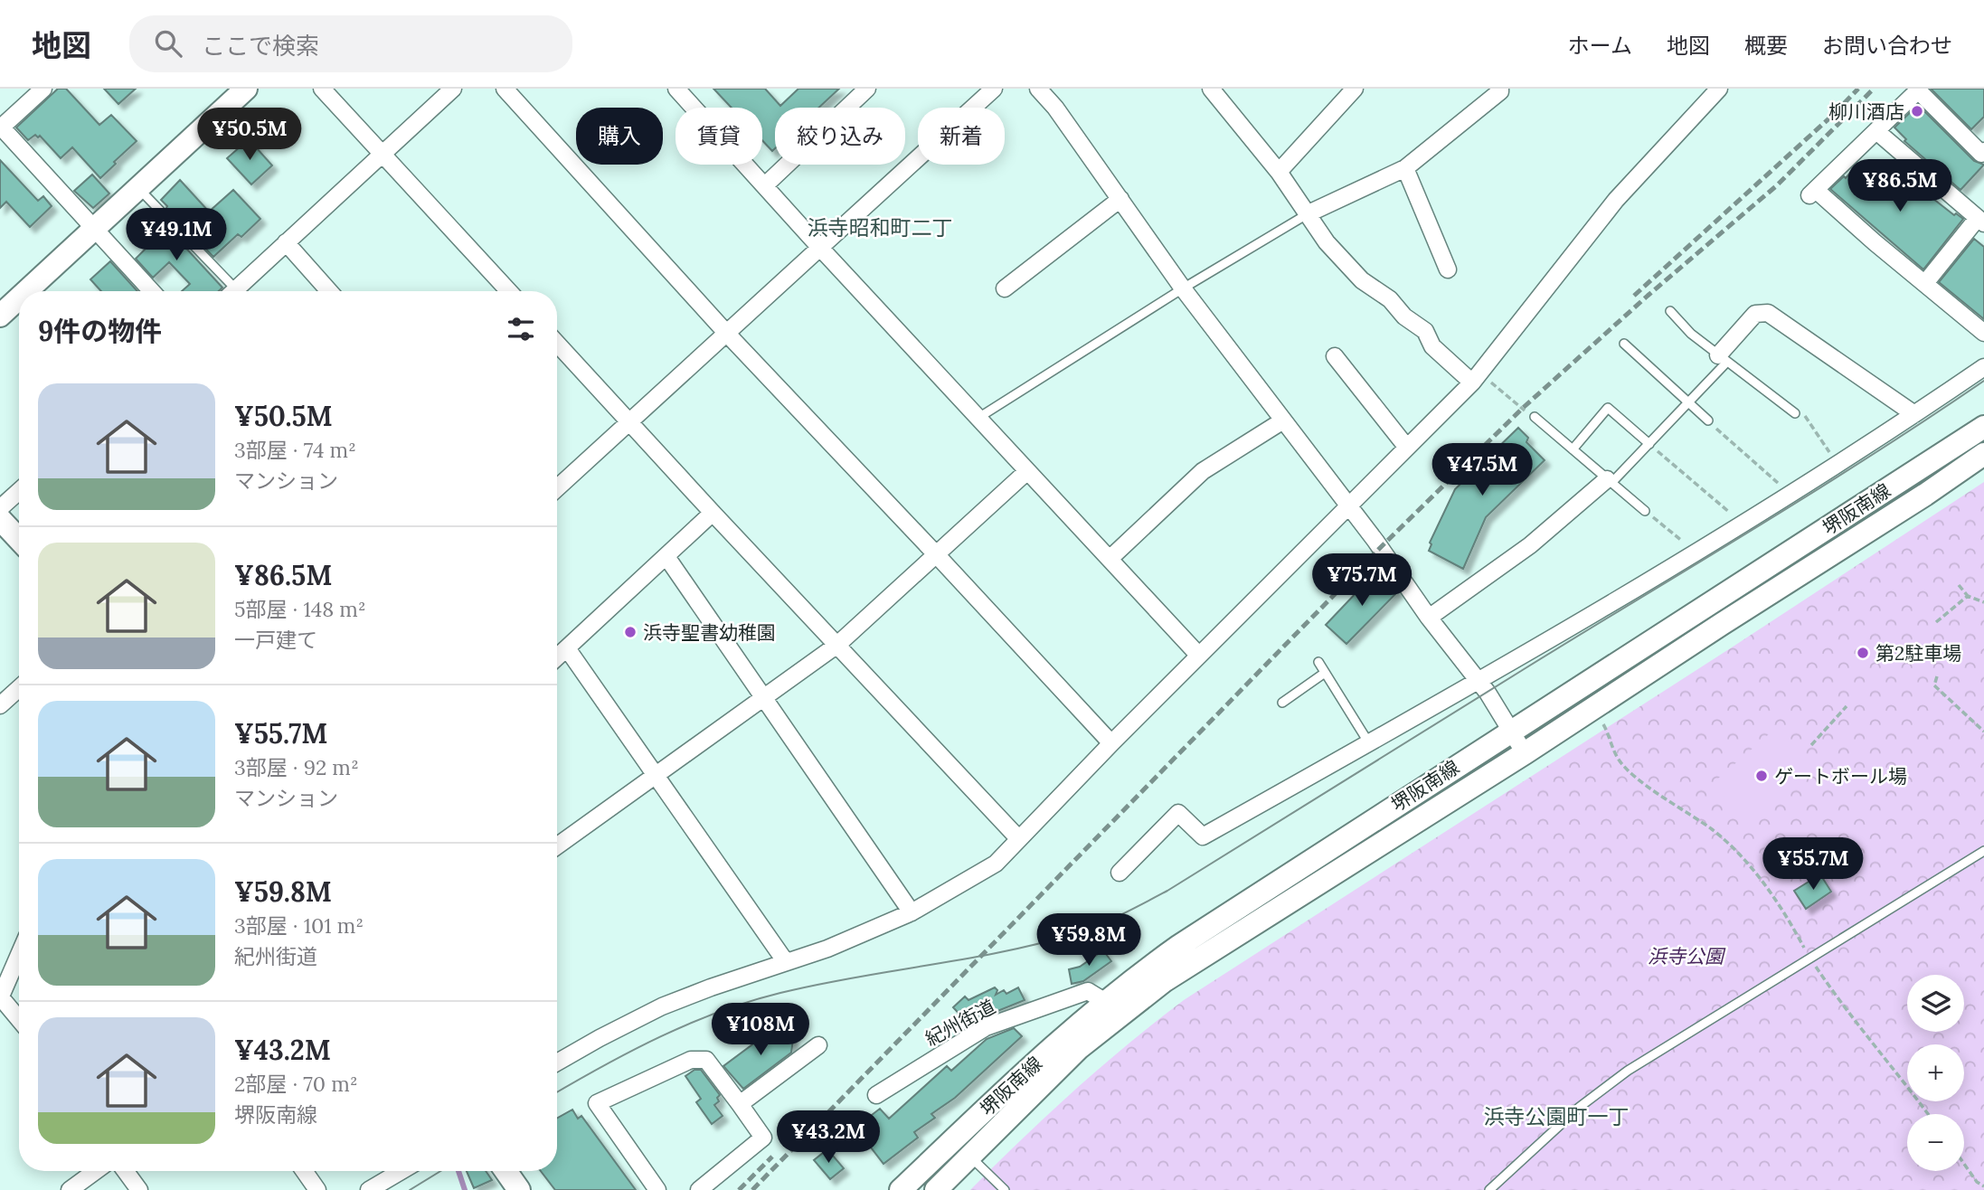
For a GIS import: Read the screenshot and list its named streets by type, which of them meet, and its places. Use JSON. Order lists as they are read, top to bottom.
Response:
{
  "streets": {
    "main road": ["堺阪南線"],
    "street": ["紀州街道"]
  },
  "crossings": [
    ["堺阪南線", "紀州街道"]
  ],
  "districts": ["浜寺昭和町二丁", "浜寺公園町一丁"],
  "parks": ["浜寺公園"],
  "places": [
    "柳川酒店",
    "浜寺聖書幼稚園",
    "第2駐車場",
    "ゲートボール場"
  ],
  "page": {
    "header": "地図",
    "search": "ここで検索",
    "nav": [
      "ホーム",
      "地図",
      "概要",
      "お問い合わせ"
    ],
    "price": [
      "¥50.5M",
      "¥86.5M",
      "¥49.1M",
      "¥47.5M",
      "¥75.7M",
      "¥55.7M",
      "¥59.8M",
      "¥108M",
      "¥43.2M"
    ],
    "chip": [
      "購入",
      "賃貸",
      "絞り込み",
      "新着"
    ],
    "heading": "9件の物件",
    "list": [
      {
        "name": "¥50.5M",
        "note": "3部屋 · 74 m² · マンション"
      },
      {
        "name": "¥86.5M",
        "note": "5部屋 · 148 m² · 一戸建て"
      },
      {
        "name": "¥55.7M",
        "note": "3部屋 · 92 m² · マンション"
      },
      {
        "name": "¥59.8M",
        "note": "3部屋 · 101 m² · 紀州街道"
      },
      {
        "name": "¥43.2M",
        "note": "2部屋 · 70 m² · 堺阪南線"
      }
    ],
    "map_buttons": ["+", "−"]
  }
}
